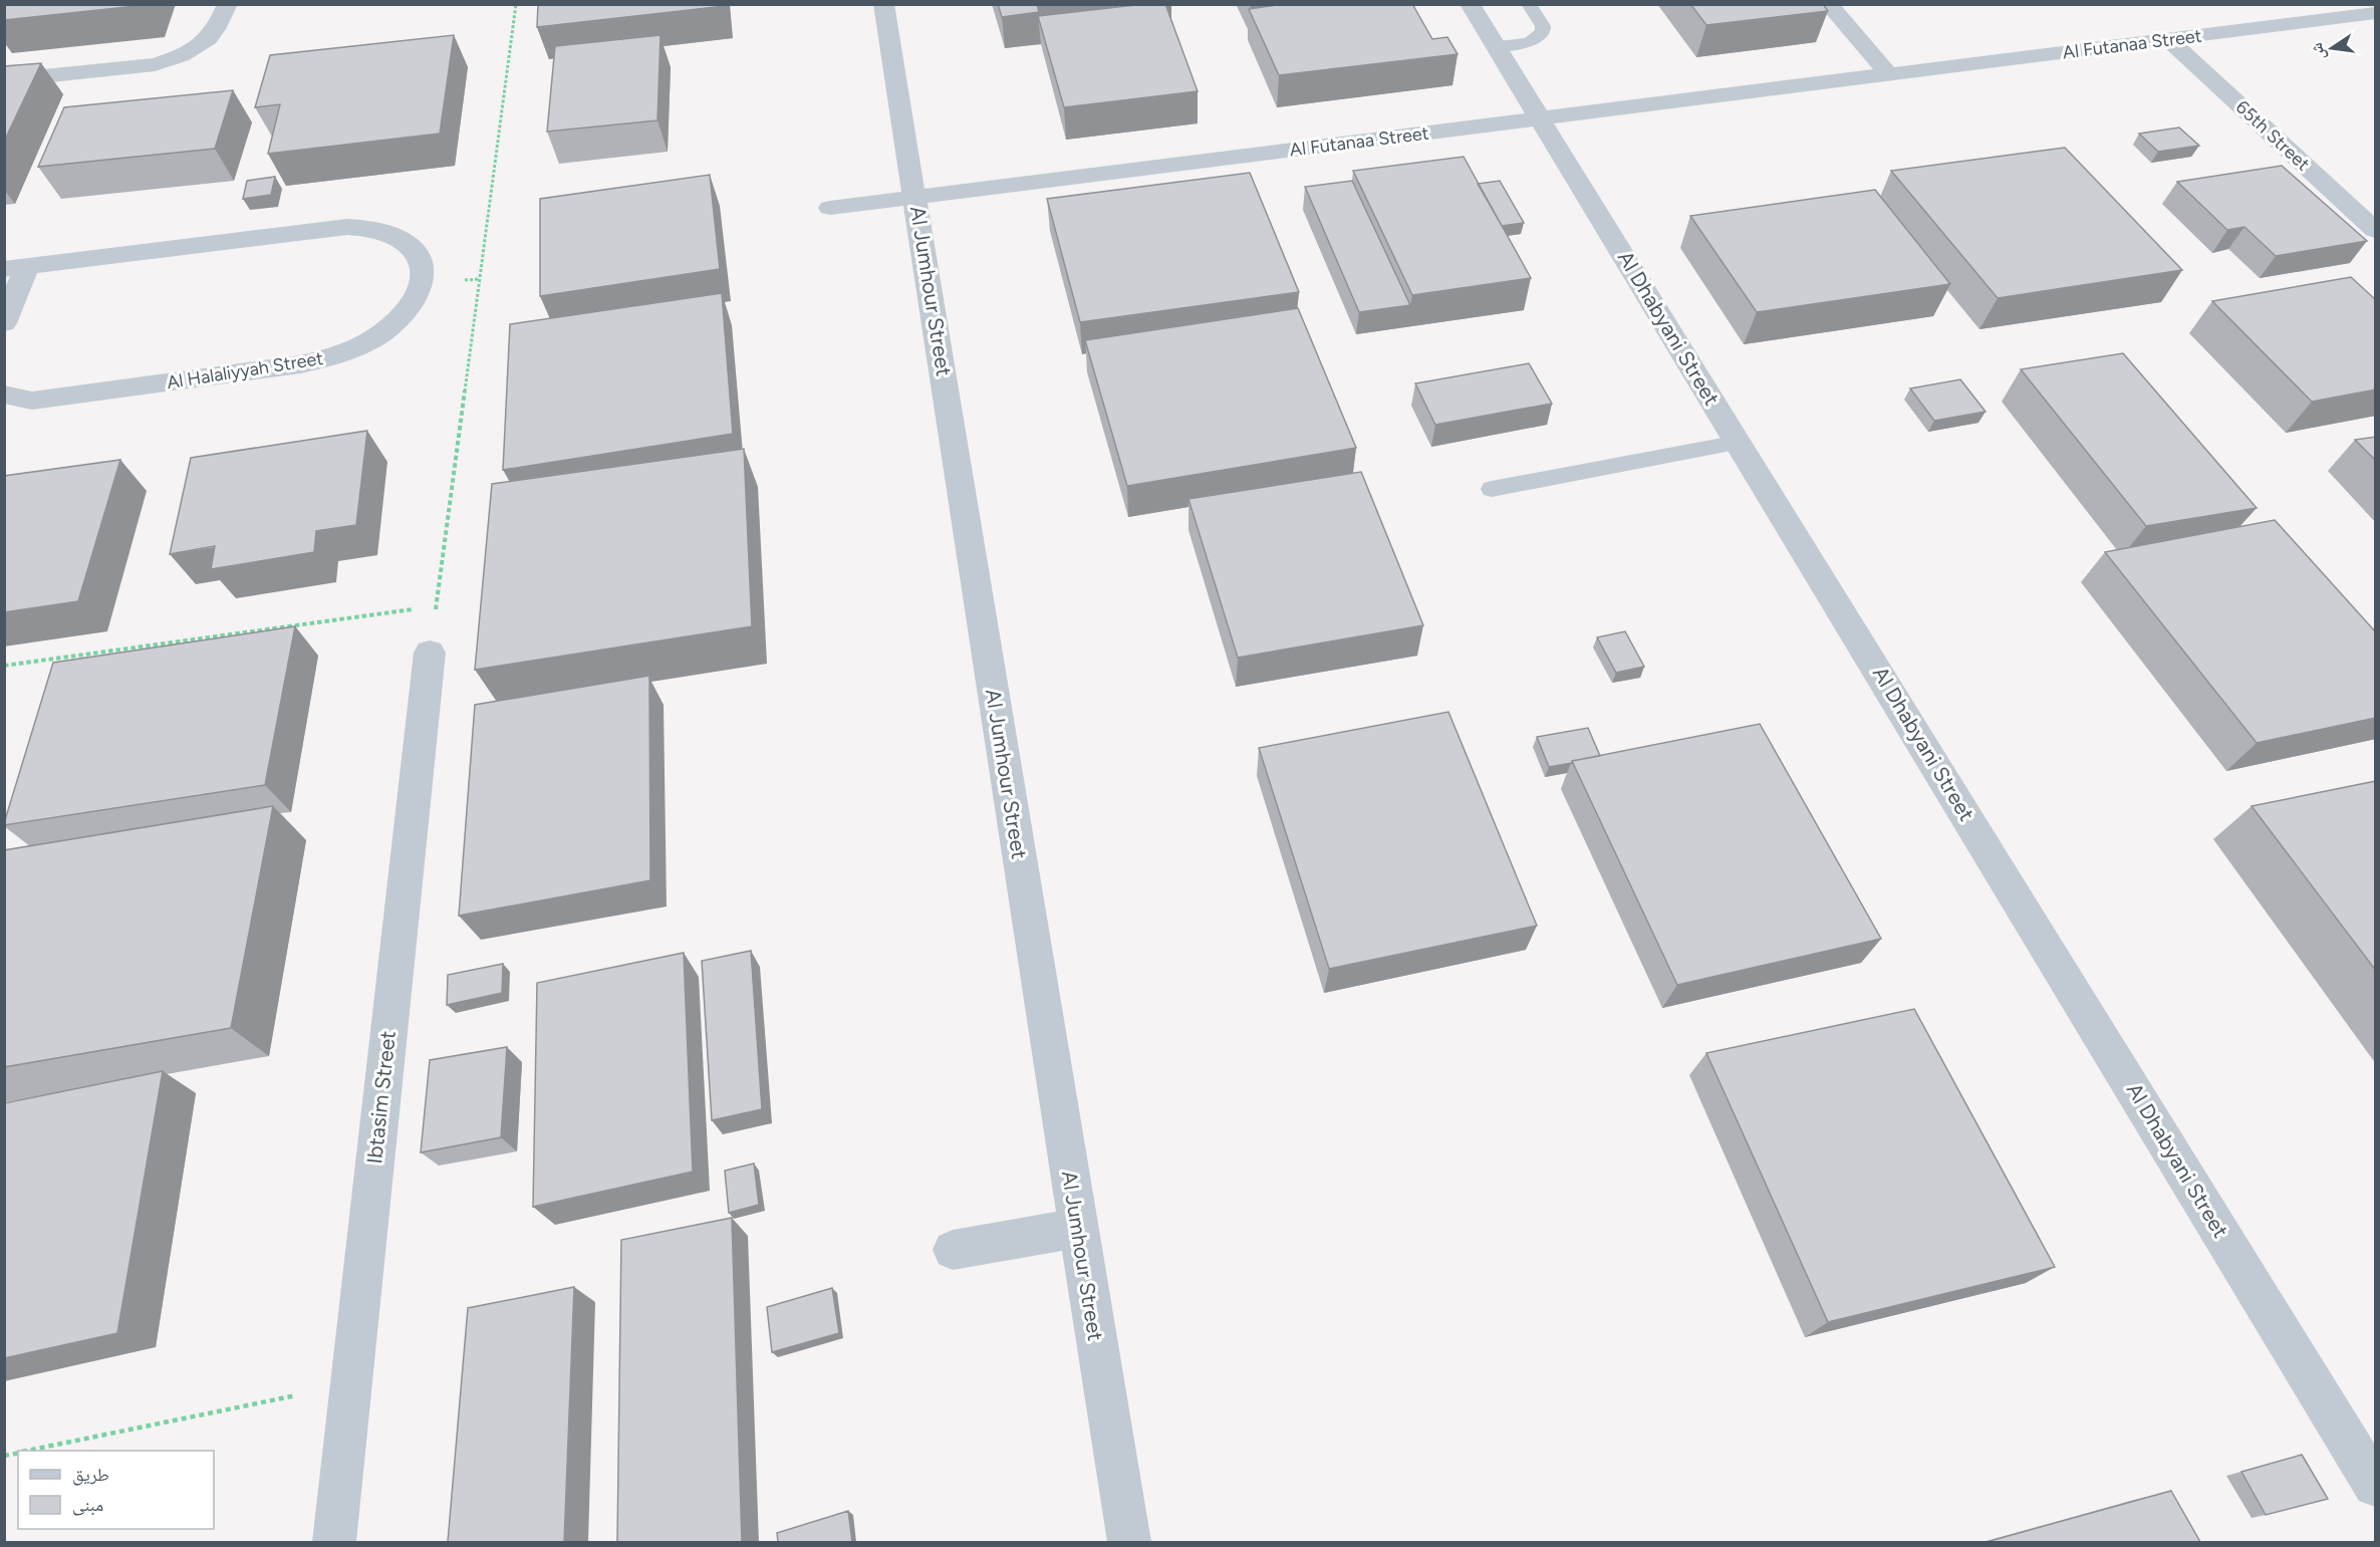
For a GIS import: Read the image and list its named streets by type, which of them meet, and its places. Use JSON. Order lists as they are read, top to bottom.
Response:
{
  "streets": {
    "street": [
      "Al Futanaa Street",
      "65th Street",
      "Al Jumhour Street",
      "Al Dhabyani Street",
      "Al Halaliyyah Street",
      "Ibtasim Street"
    ]
  },
  "crossings": [
    ["Al Futanaa Street", "65th Street"],
    ["Al Futanaa Street", "Al Jumhour Street"],
    ["Al Futanaa Street", "Al Dhabyani Street"]
  ],
  "legend": ["طريق", "مبنى"],
  "north": "left"
}
